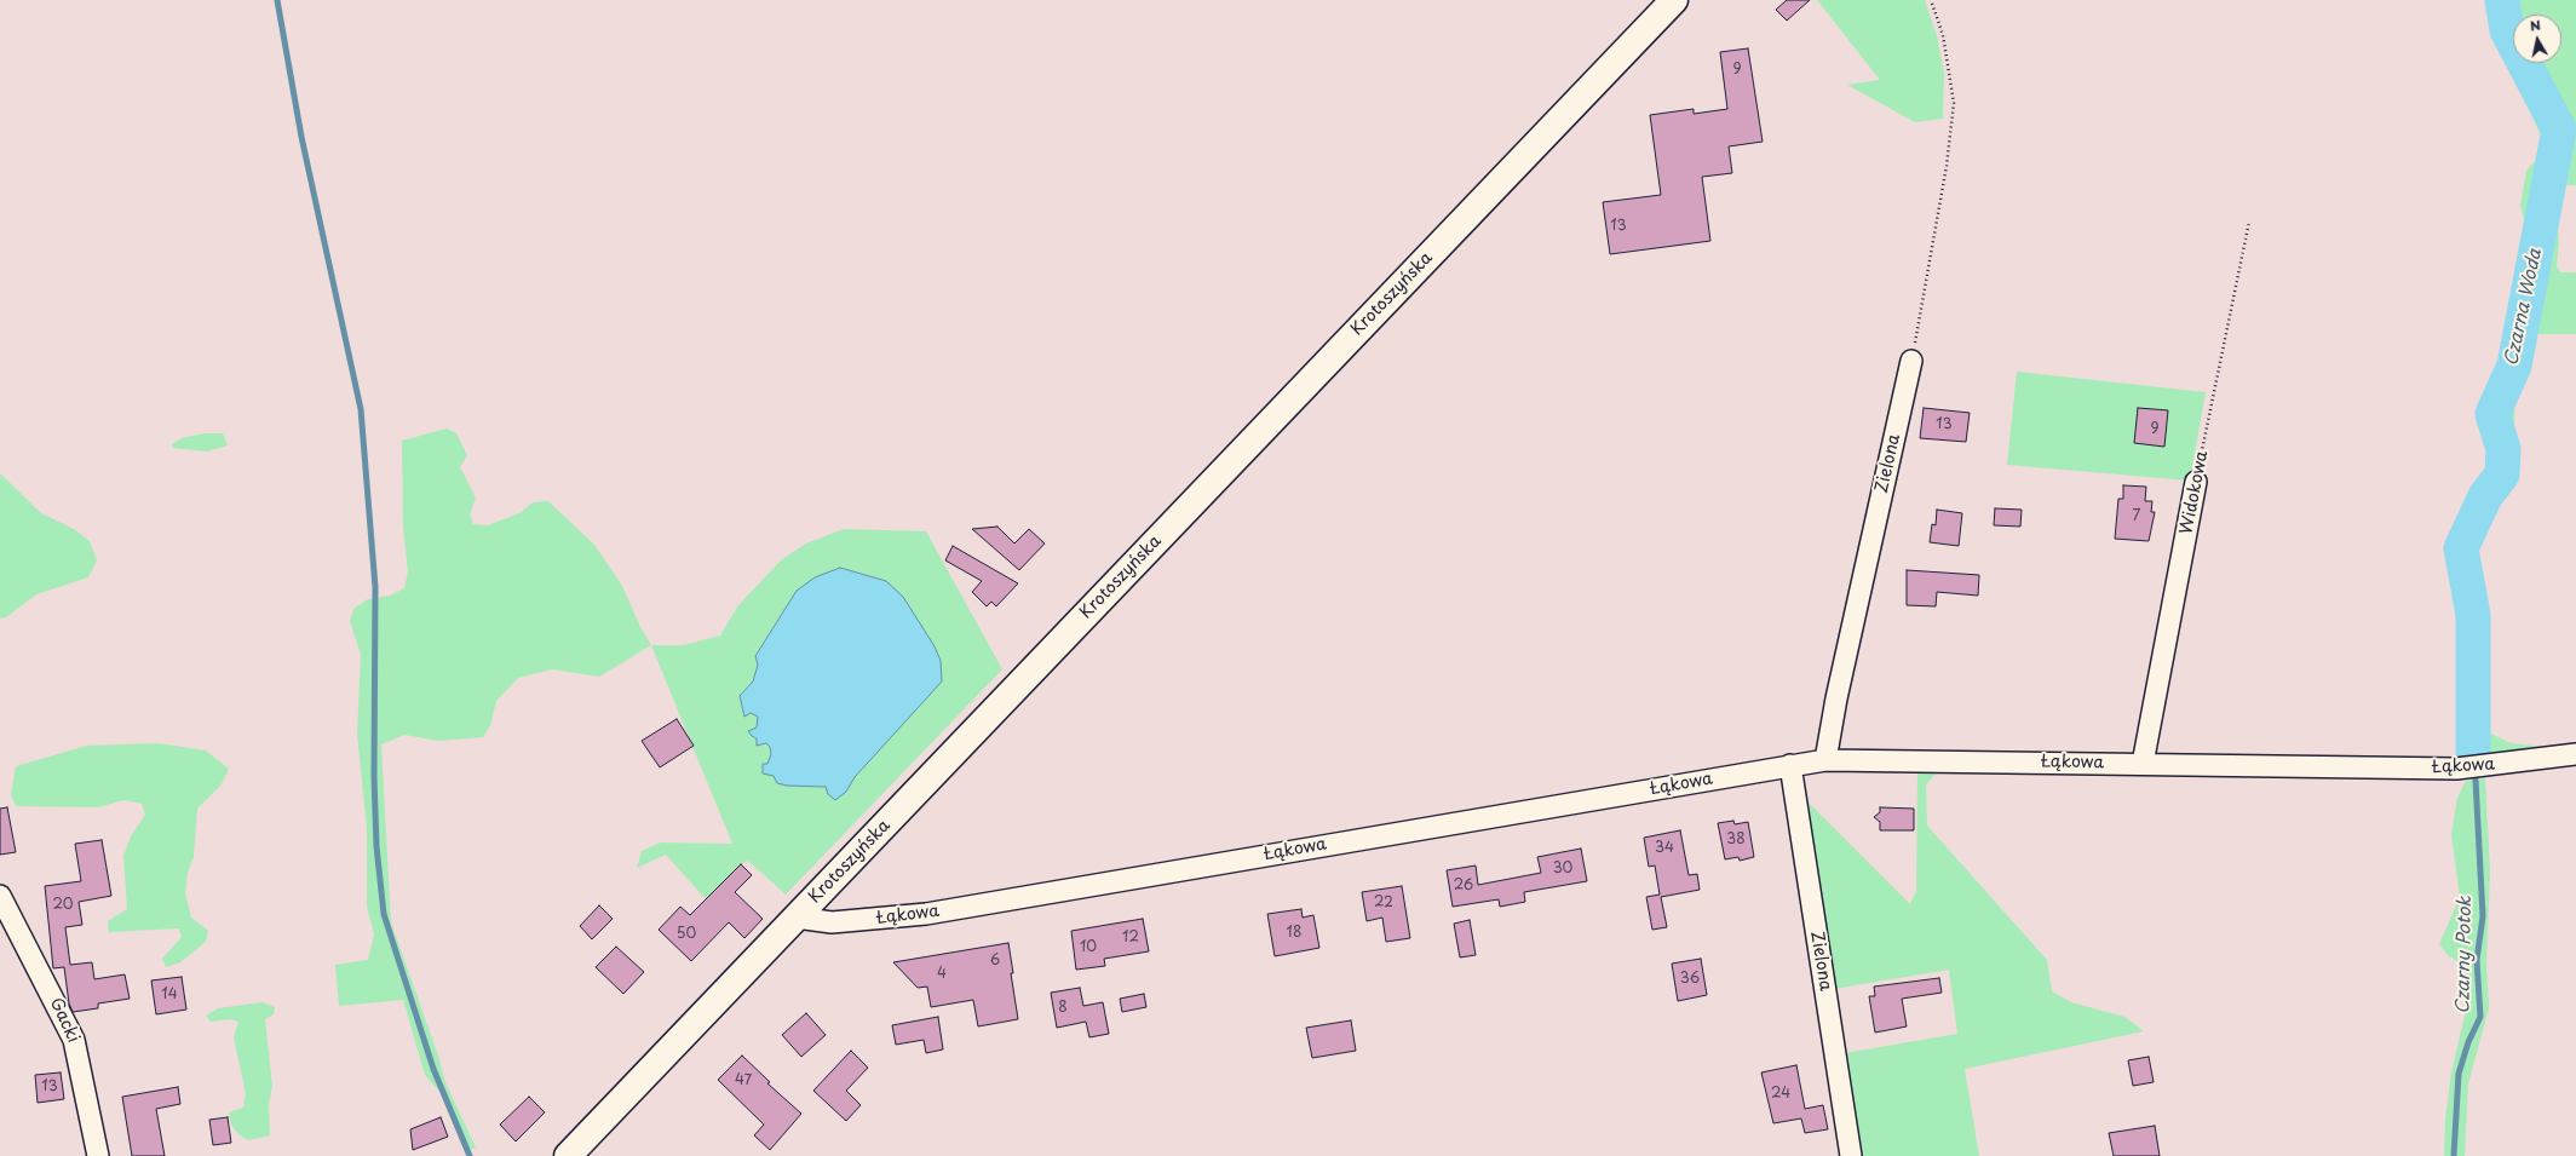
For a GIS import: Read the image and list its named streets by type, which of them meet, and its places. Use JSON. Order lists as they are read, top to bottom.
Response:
{
  "streets": {
    "street": [
      "Krotoszyńska",
      "Zielona",
      "Widokowa",
      "Łąkowa",
      "Gacki"
    ]
  },
  "crossings": [
    ["Krotoszyńska", "Łąkowa"],
    ["Zielona", "Łąkowa"],
    ["Widokowa", "Łąkowa"]
  ],
  "water": ["Czarna Woda", "Czarny Potok"],
  "house_numbers": [
    "9",
    "13",
    "13",
    "9",
    "7",
    "38",
    "34",
    "30",
    "26",
    "22",
    "20",
    "18",
    "50",
    "12",
    "10",
    "6",
    "4",
    "36",
    "14",
    "8",
    "47",
    "13",
    "24"
  ],
  "north": "top"
}
